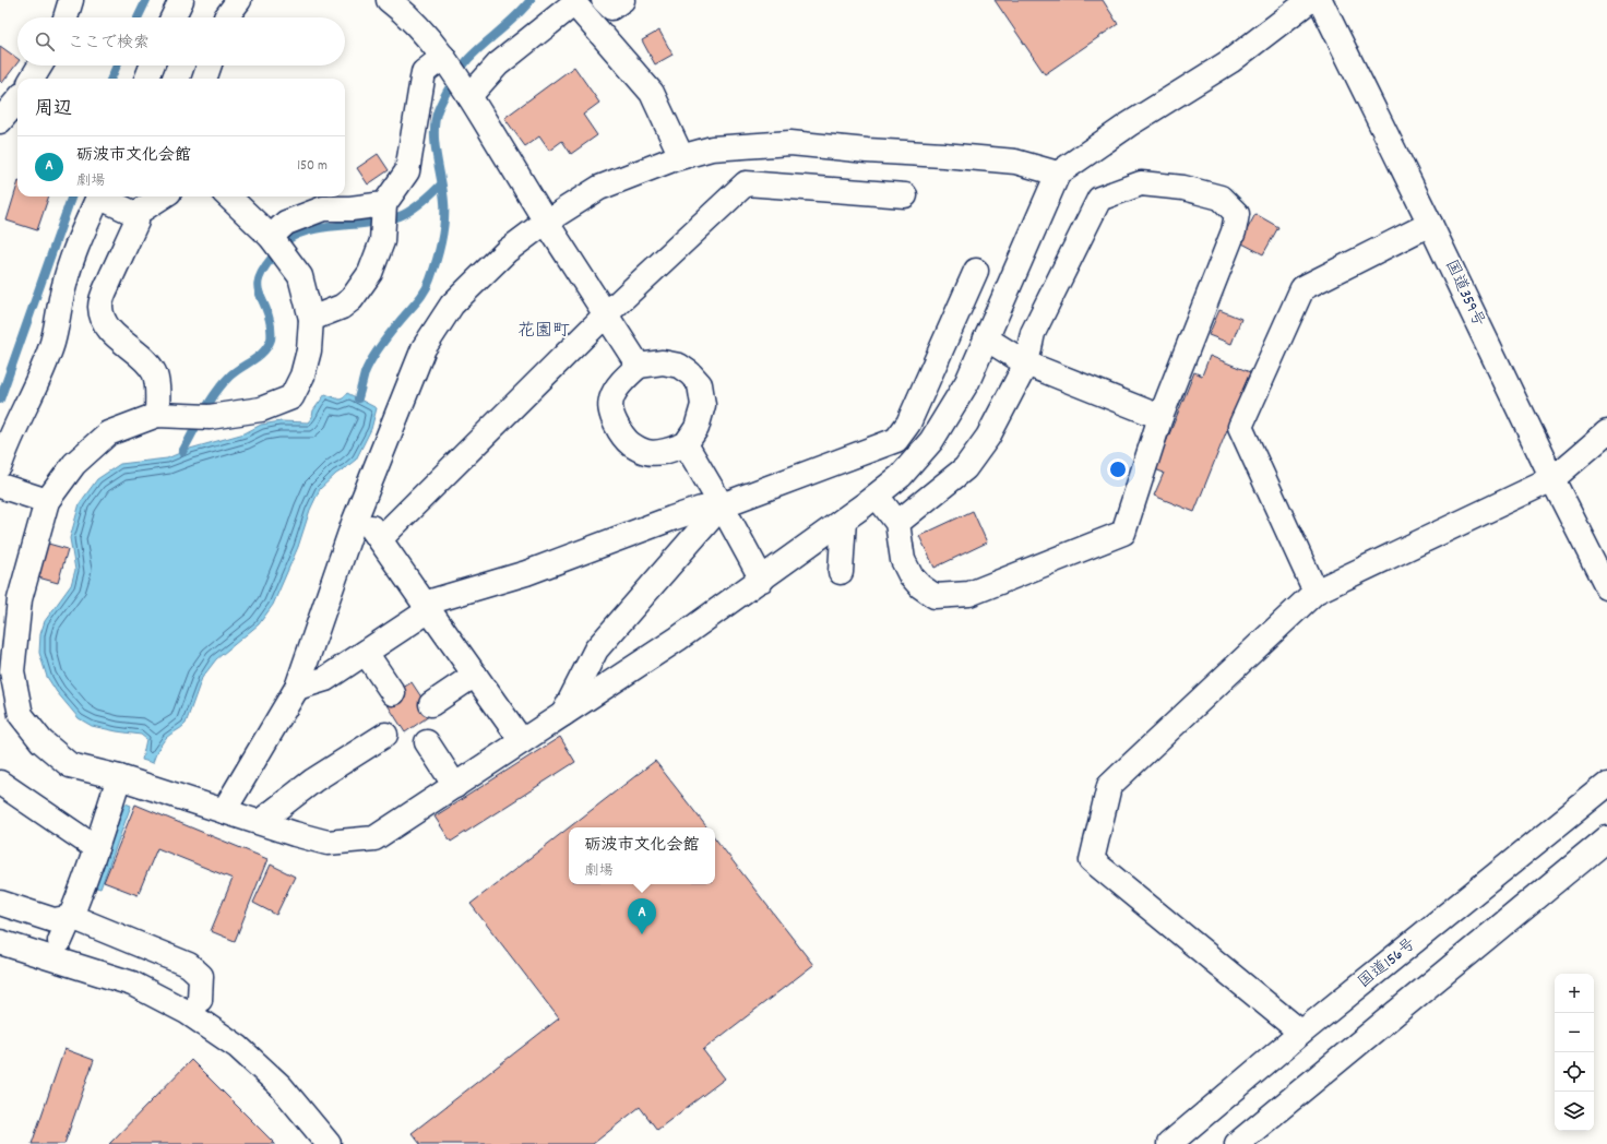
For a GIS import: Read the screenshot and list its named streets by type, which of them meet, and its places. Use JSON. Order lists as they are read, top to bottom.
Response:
{
  "streets": {
    "main road": ["国道359号", "国道156号"]
  },
  "districts": ["花園町"],
  "page": {
    "search": "ここで検索",
    "heading": "周辺",
    "list": [
      {
        "mark": "A",
        "name": "砺波市文化会館",
        "note": "劇場",
        "value": "150 m"
      }
    ],
    "popup": ["砺波市文化会館", "劇場"],
    "pins": "A",
    "map_buttons": ["+", "−"]
  }
}
